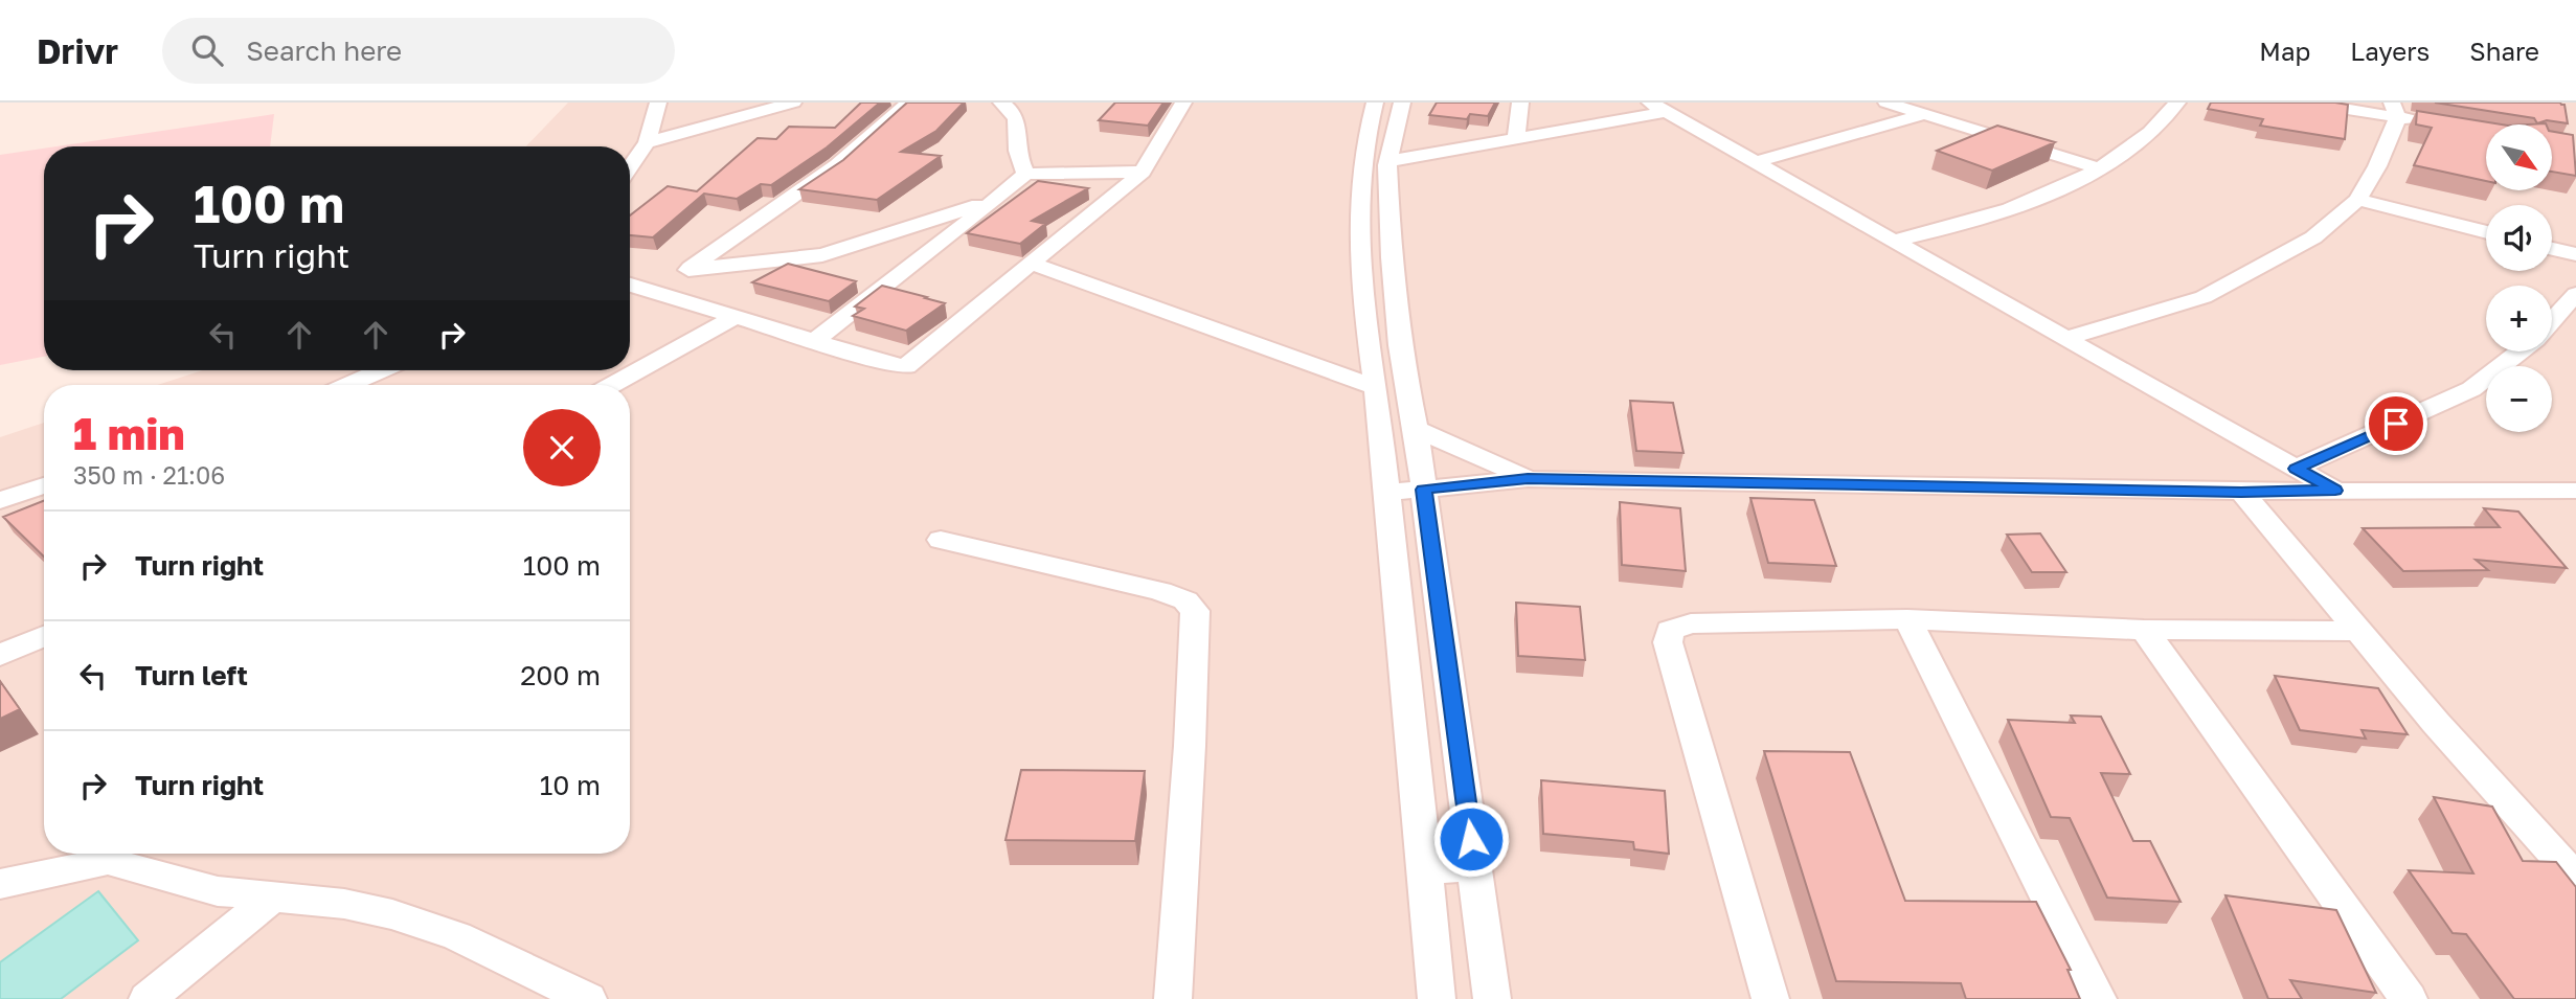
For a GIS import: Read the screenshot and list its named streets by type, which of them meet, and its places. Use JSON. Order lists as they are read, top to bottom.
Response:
{
  "north": "bottom right",
  "page": {
    "header": "Drivr",
    "search": "Search here",
    "nav": ["Map", "Layers", "Share"],
    "map_buttons": ["+", "−"],
    "turn": ["100 m", "Turn right"],
    "heading": ["1 min", "350 m · 21:06"],
    "list": [
      {
        "name": "Turn right",
        "value": "100 m"
      },
      {
        "name": "Turn left",
        "value": "200 m"
      },
      {
        "name": "Turn right",
        "value": "10 m"
      }
    ]
  }
}
